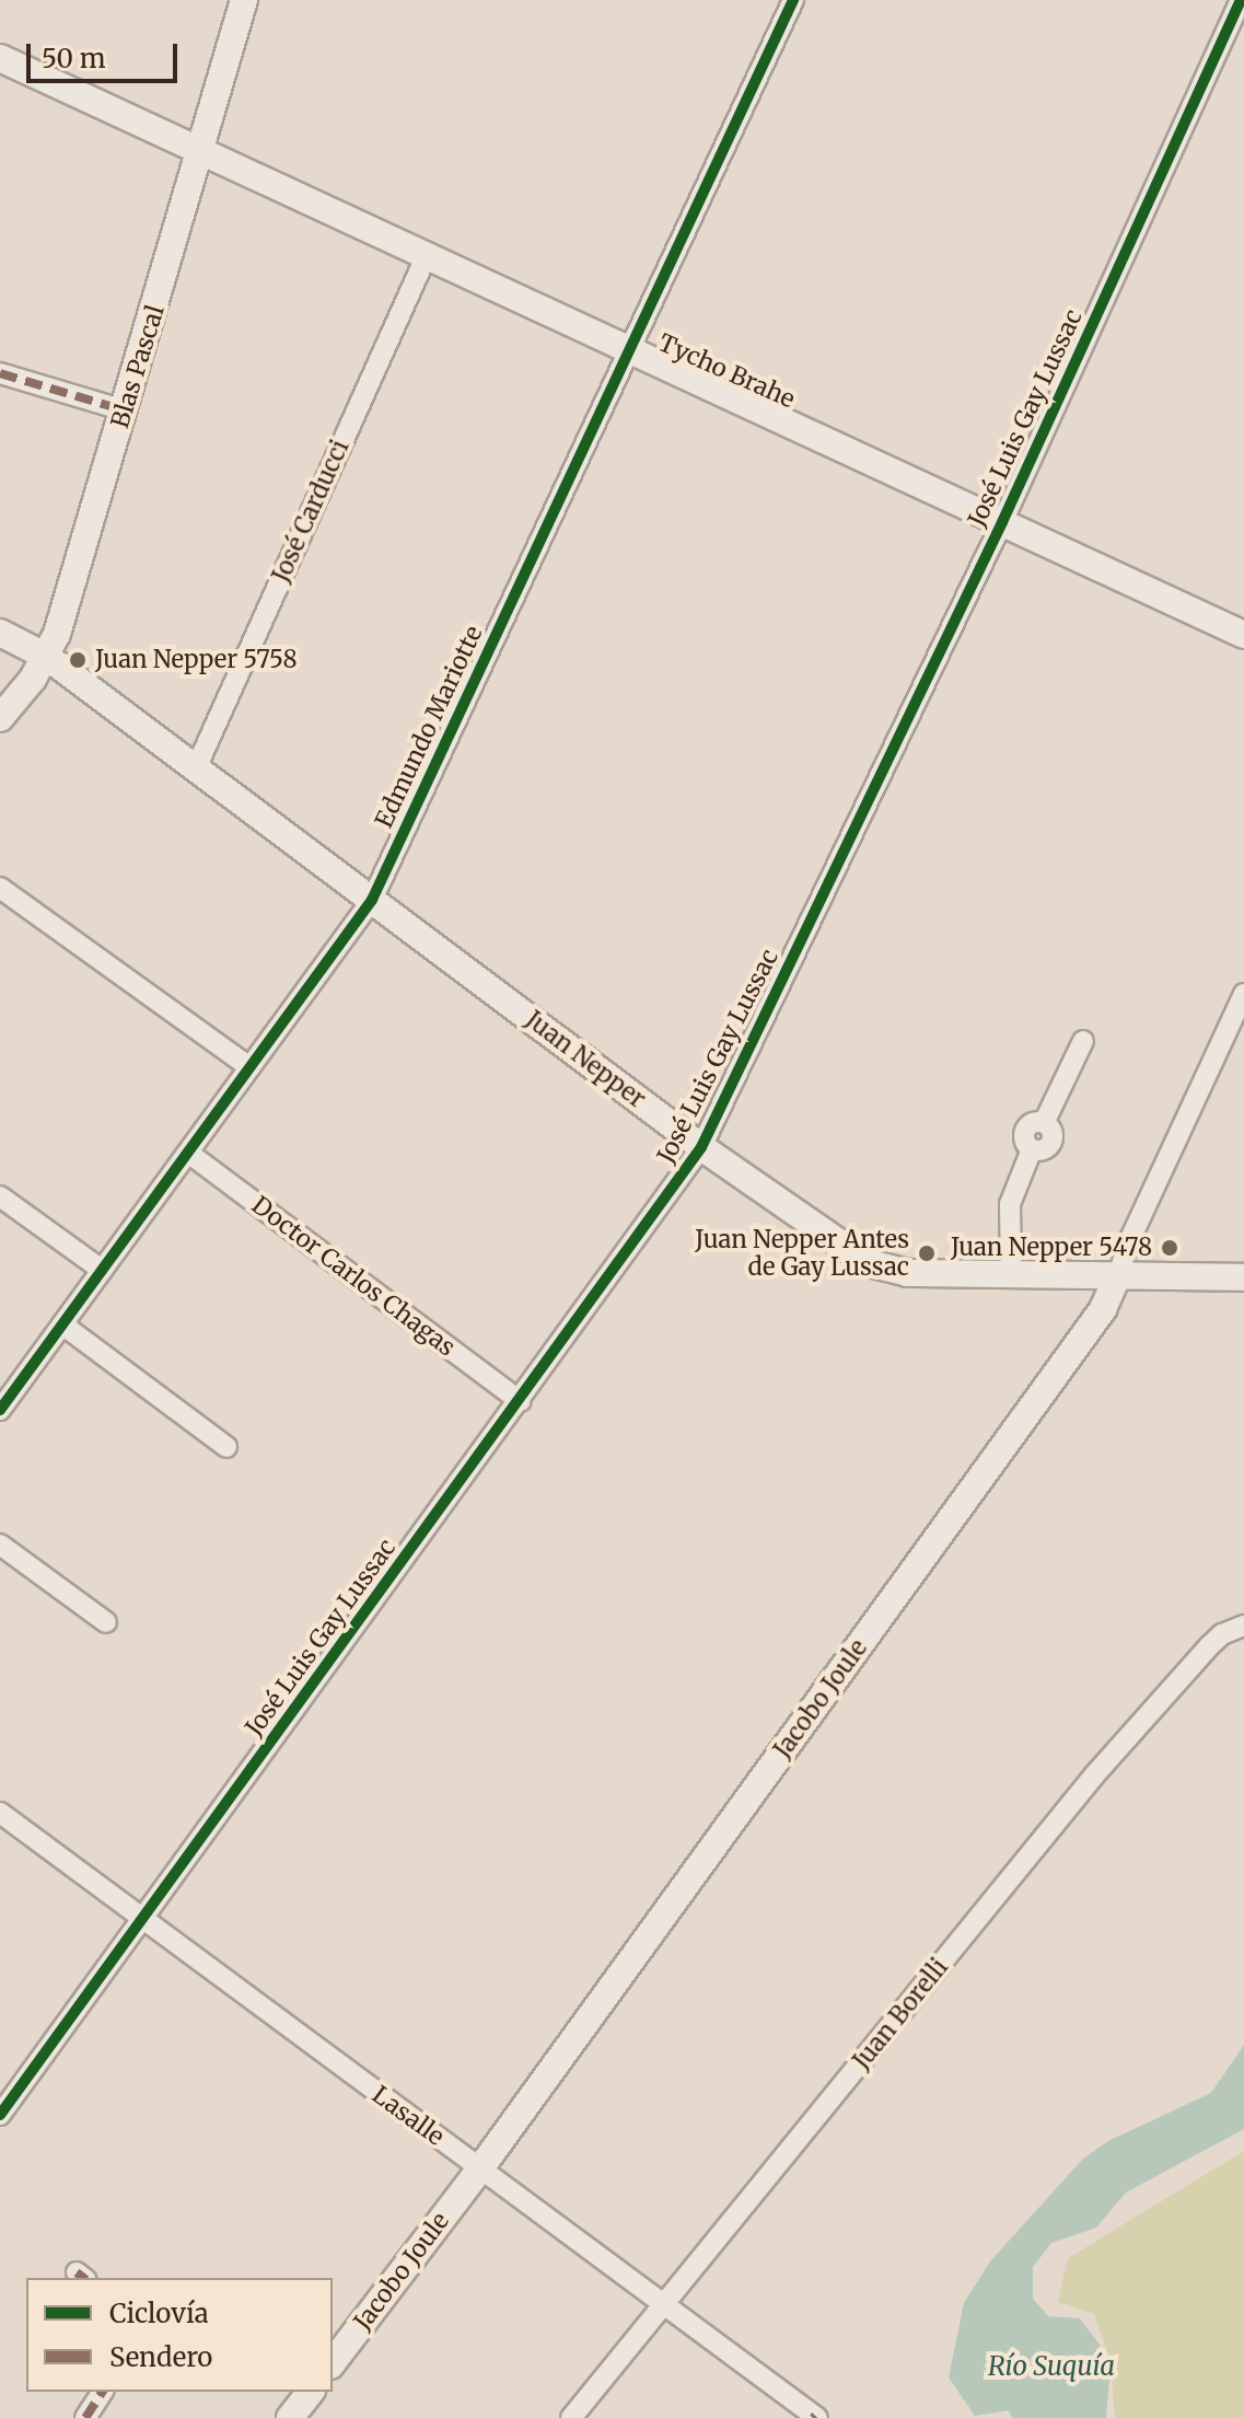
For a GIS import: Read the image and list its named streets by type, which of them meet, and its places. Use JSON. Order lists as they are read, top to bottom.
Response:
{
  "streets": {
    "main road": [
      "Blas Pascal",
      "Tycho Brahe",
      "Juan Nepper",
      "Jacobo Joule"
    ],
    "street": [
      "José Luis Gay Lussac",
      "José Carducci",
      "Edmundo Mariotte",
      "Doctor Carlos Chagas",
      "Juan Borelli",
      "Lasalle"
    ]
  },
  "crossings": [
    ["Blas Pascal", "Tycho Brahe"],
    ["Blas Pascal", "Juan Nepper"],
    ["Tycho Brahe", "José Luis Gay Lussac"],
    ["Tycho Brahe", "José Carducci"],
    ["Tycho Brahe", "Edmundo Mariotte"],
    ["José Luis Gay Lussac", "Juan Nepper"],
    ["José Luis Gay Lussac", "Doctor Carlos Chagas"],
    ["José Luis Gay Lussac", "Lasalle"],
    ["José Carducci", "Juan Nepper"],
    ["Edmundo Mariotte", "Juan Nepper"],
    ["Edmundo Mariotte", "Doctor Carlos Chagas"],
    ["Juan Nepper", "Jacobo Joule"],
    ["Jacobo Joule", "Lasalle"],
    ["Juan Borelli", "Lasalle"]
  ],
  "water": ["Río Suquía"],
  "places": ["Juan Nepper 5758", "Juan Nepper 5478", "Juan Nepper Antes de Gay Lussac"],
  "legend": ["Ciclovía", "Sendero"],
  "scale_bar": "50 m"
}
